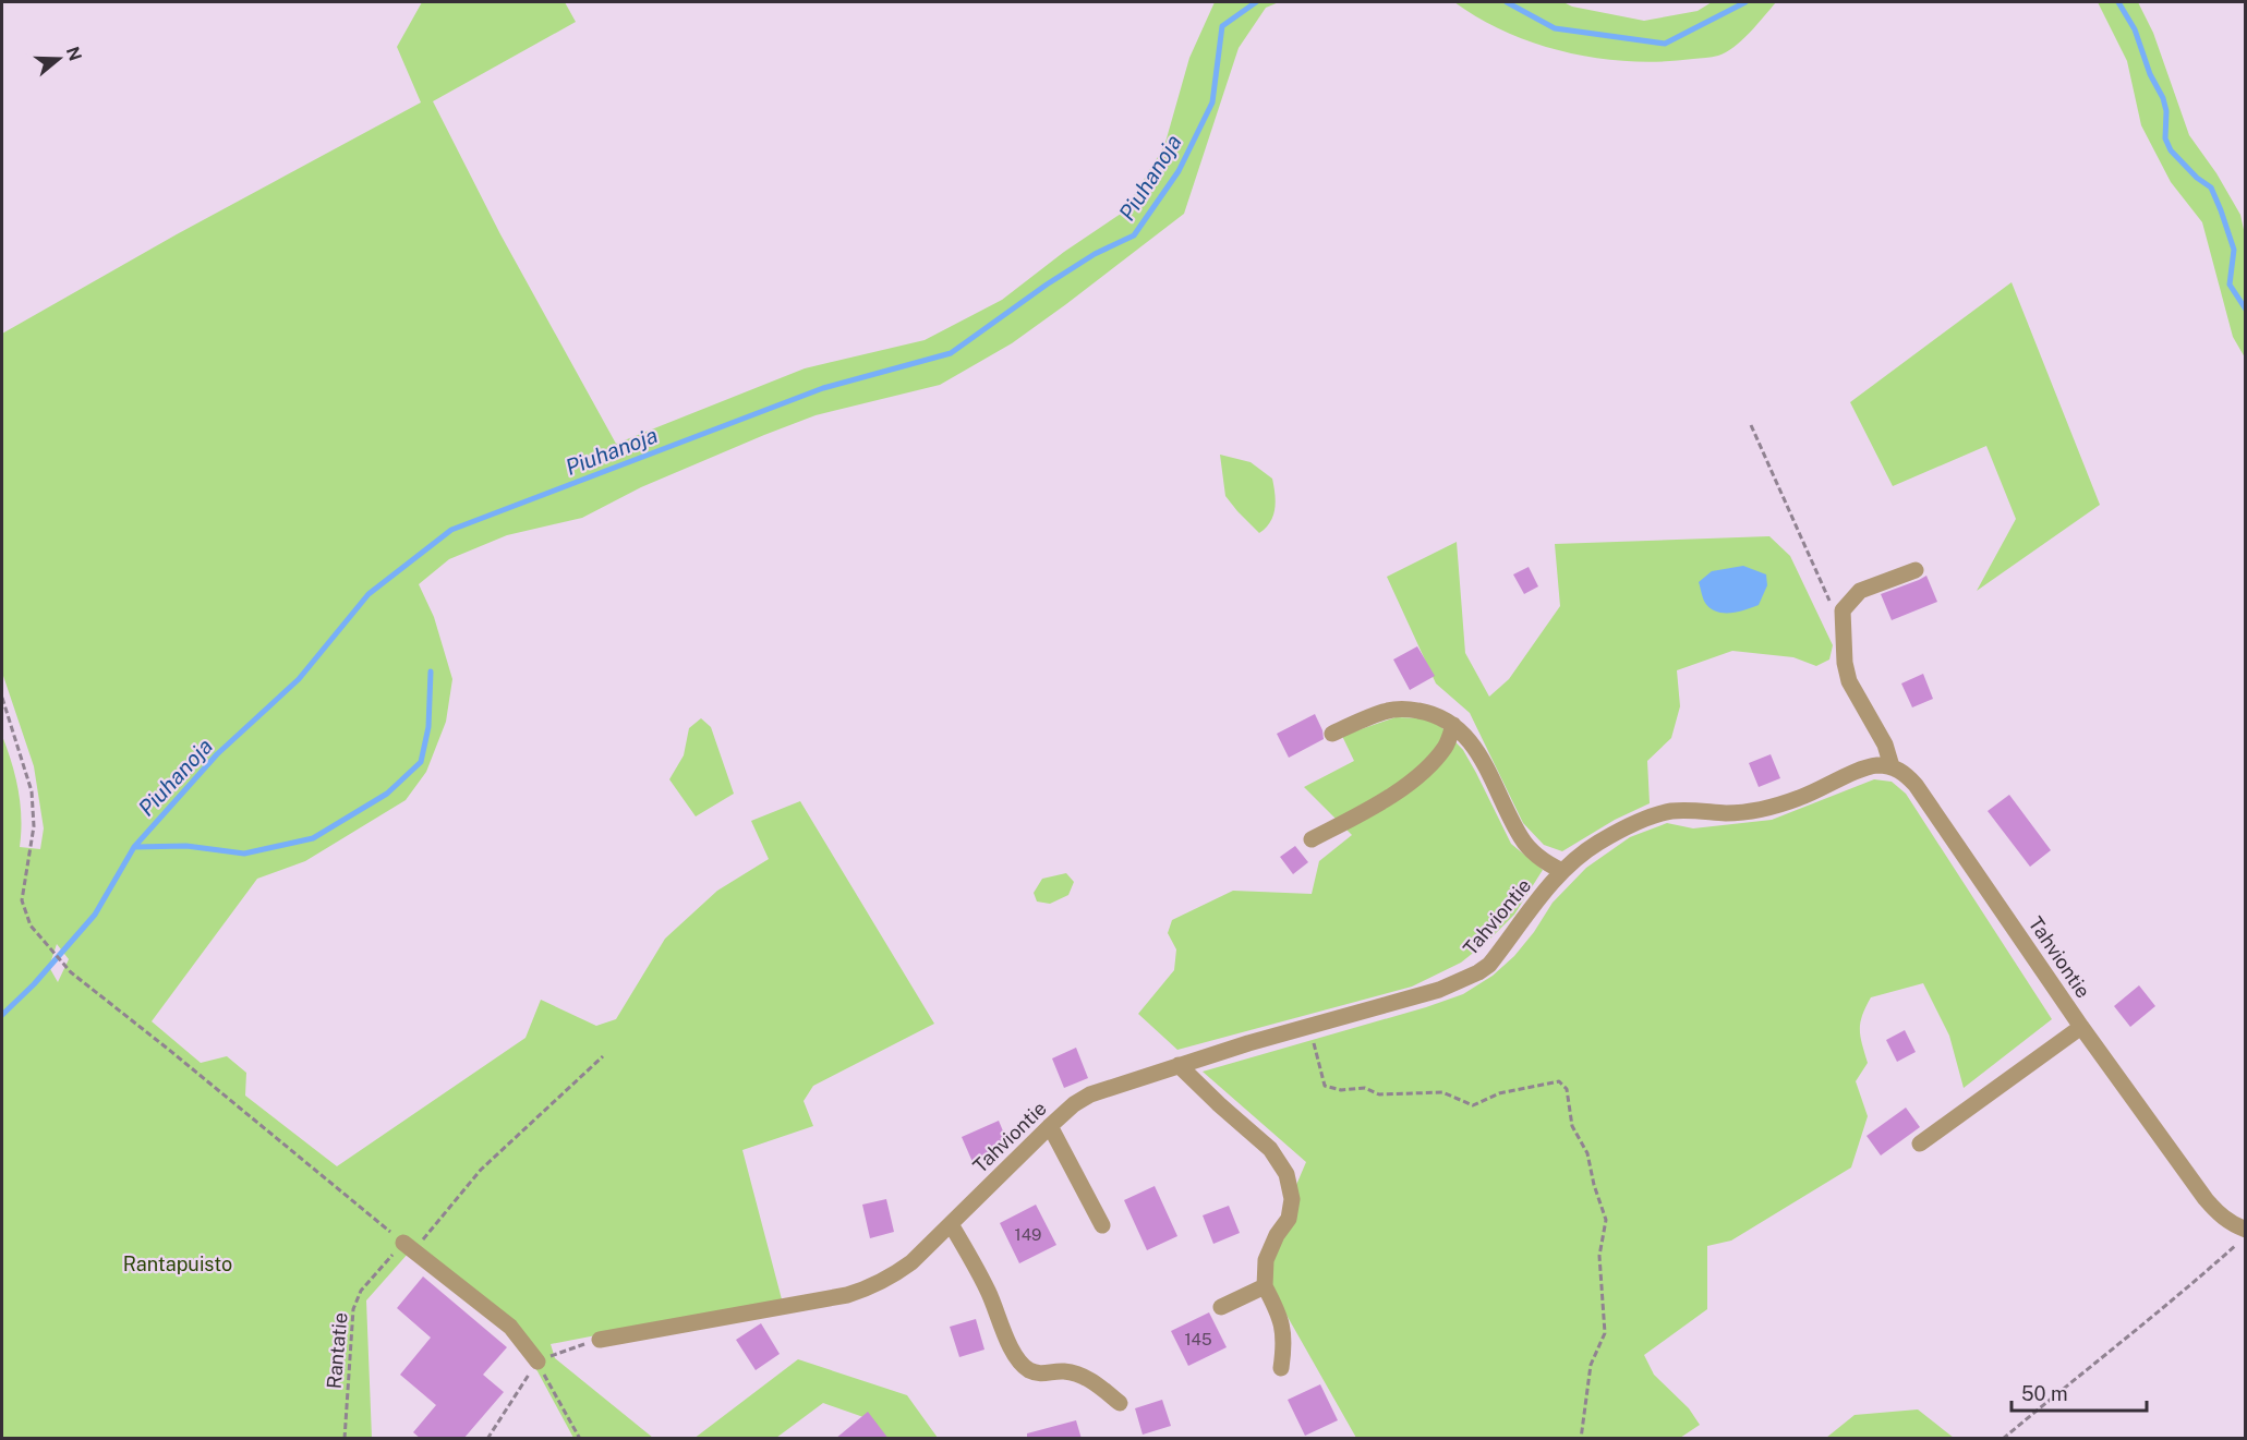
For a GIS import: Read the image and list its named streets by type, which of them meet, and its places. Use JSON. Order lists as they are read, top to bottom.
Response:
{
  "streets": {
    "street": ["Tahviontie"],
    "path": ["Rantatie"]
  },
  "water": ["Piuhanoja"],
  "parks": ["Rantapuisto"],
  "house_numbers": ["149", "145"],
  "scale_bar": "50 m",
  "north": "right"
}
